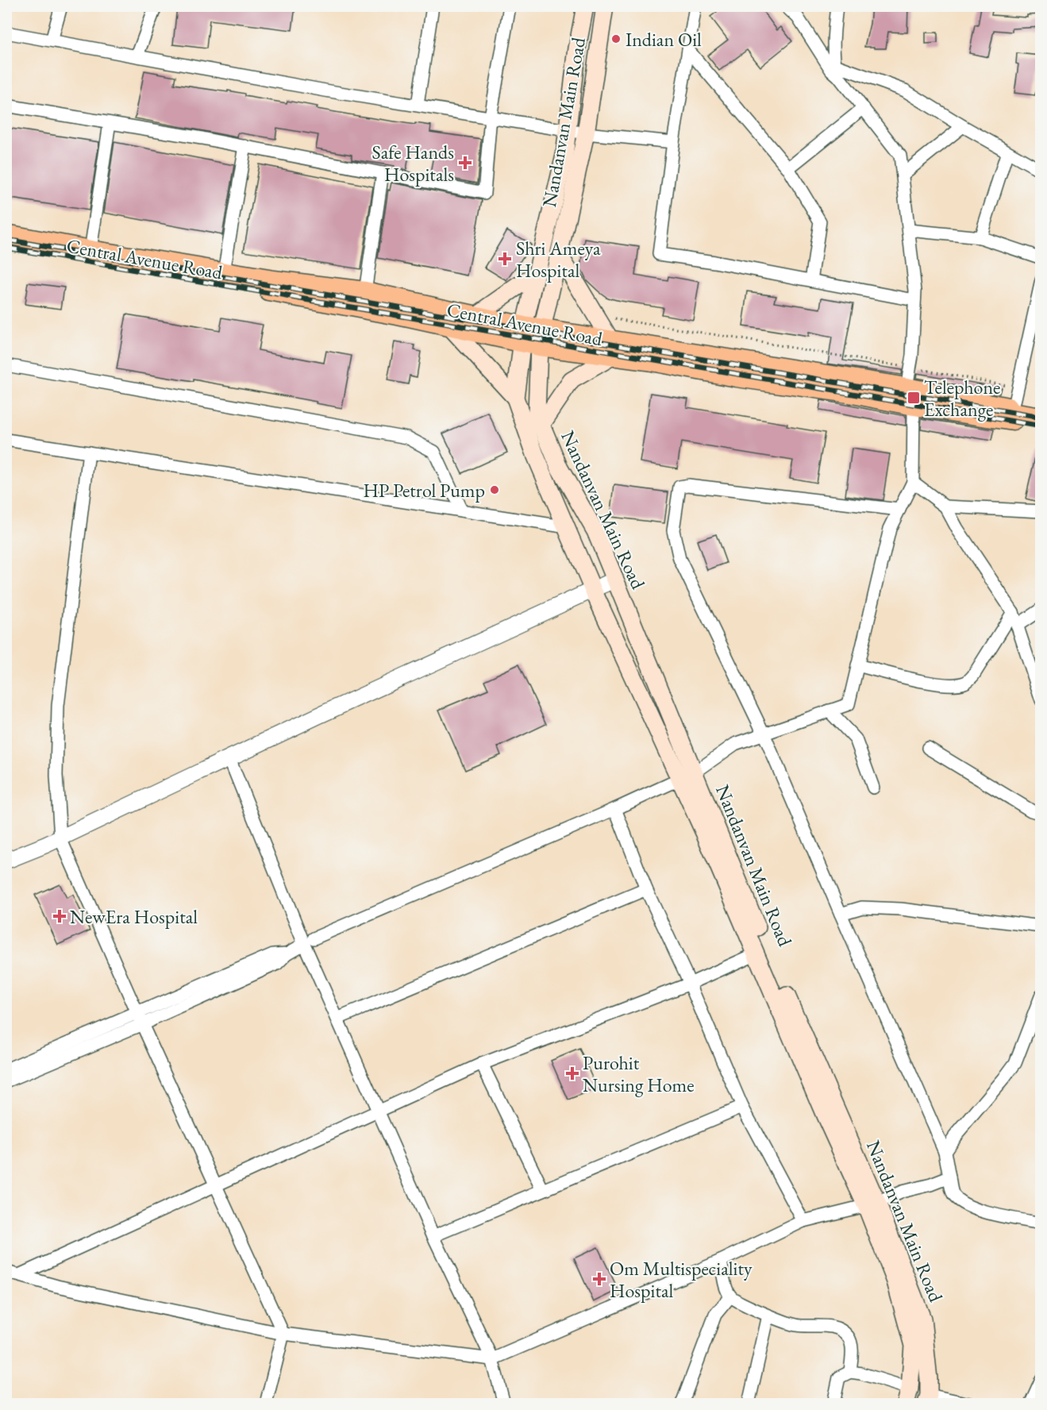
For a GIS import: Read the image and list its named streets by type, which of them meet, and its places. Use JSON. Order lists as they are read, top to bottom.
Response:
{
  "streets": {
    "main road": ["Nandanvan Main Road", "Central Avenue Road"]
  },
  "crossings": [
    ["Nandanvan Main Road", "Central Avenue Road"]
  ],
  "places": {
    "other": ["Indian Oil", "HP Petrol Pump"],
    "health": [
      "Safe Hands Hospitals",
      "Shri Ameya Hospital",
      "NewEra Hospital",
      "Purohit Nursing Home",
      "Om Multispeciality Hospital"
    ],
    "transit": ["Telephone Exchange"]
  }
}
